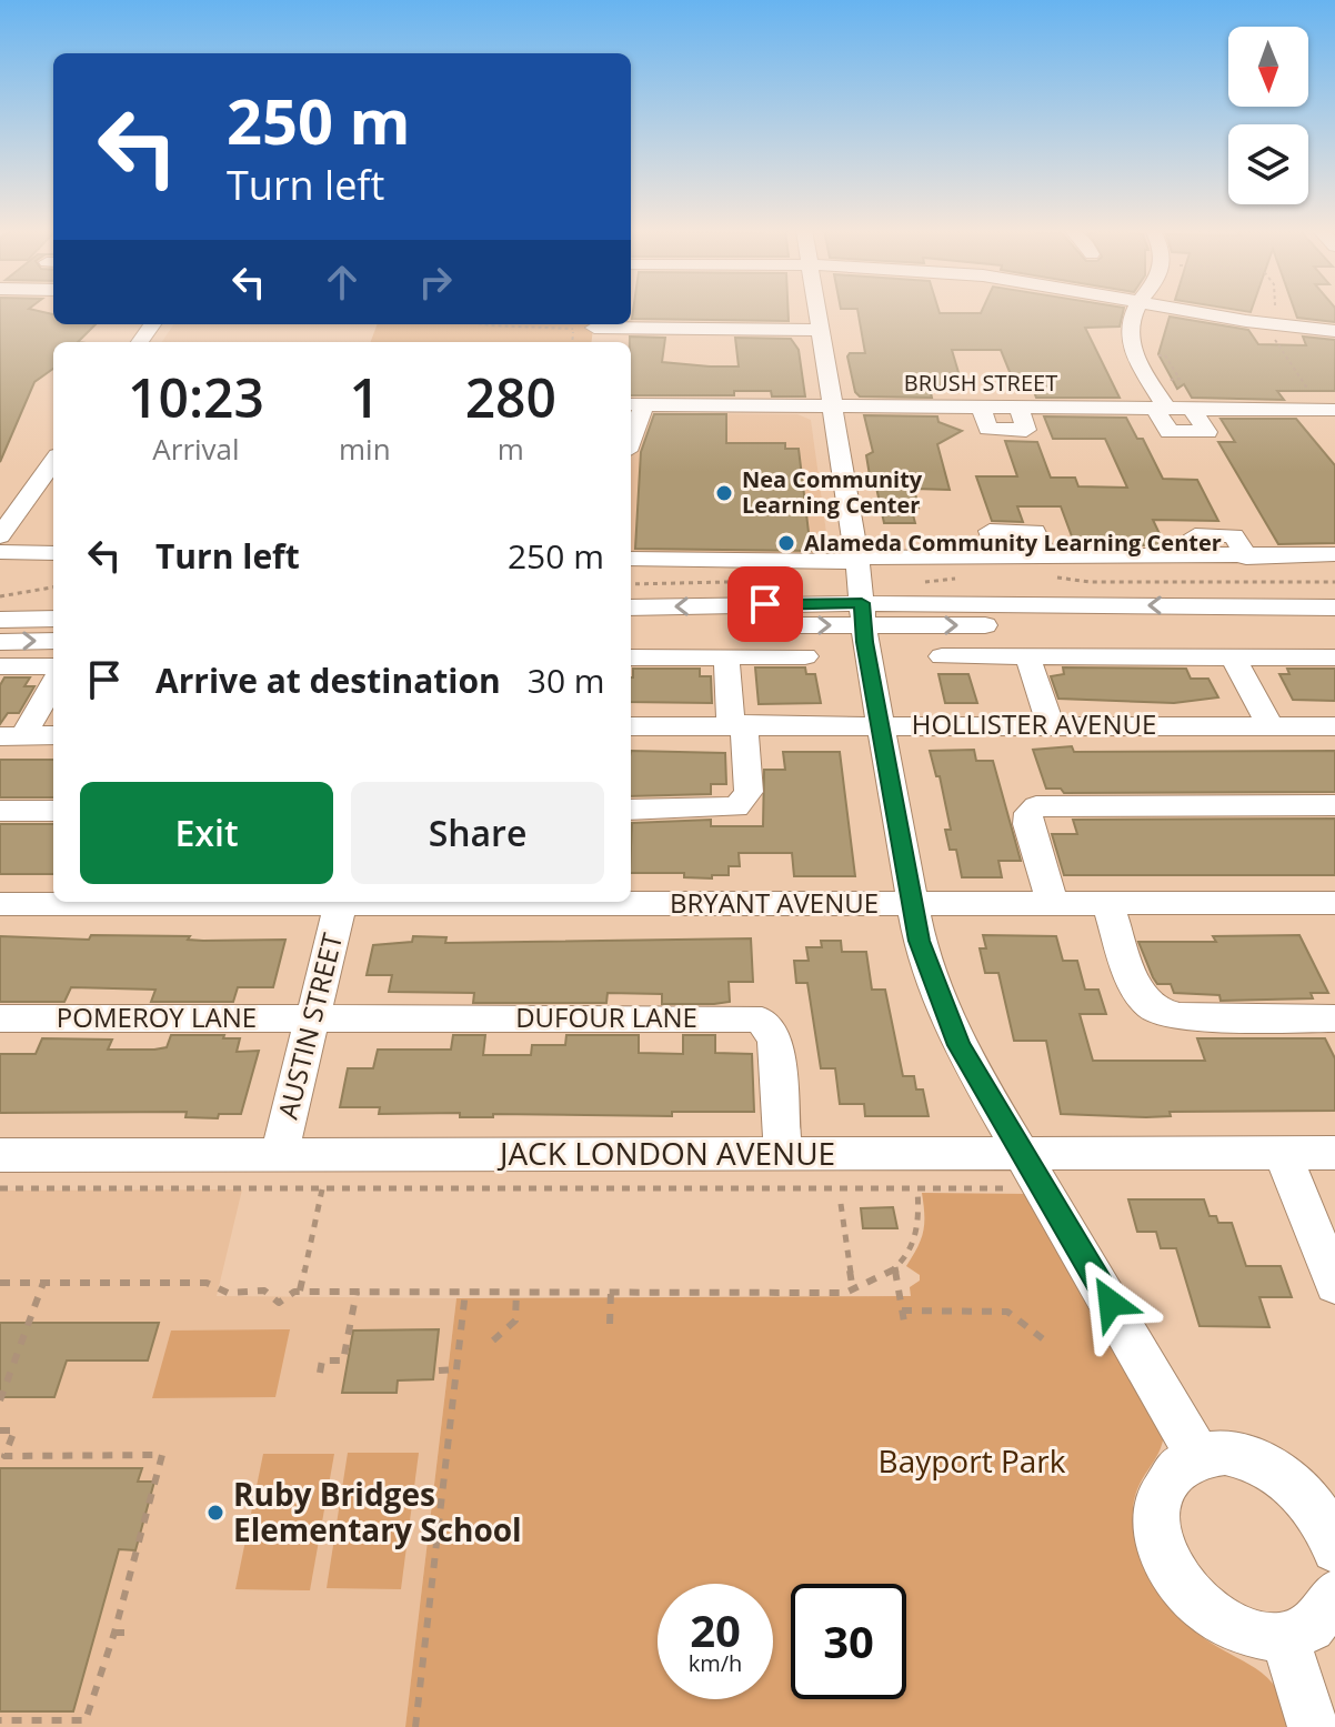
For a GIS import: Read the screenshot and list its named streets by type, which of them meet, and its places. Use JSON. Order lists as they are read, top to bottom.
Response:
{
  "streets": {
    "street": [
      "BRUSH STREET",
      "HOLLISTER AVENUE",
      "BRYANT AVENUE",
      "POMEROY LANE",
      "DUFOUR LANE",
      "AUSTIN STREET",
      "JACK LONDON AVENUE"
    ]
  },
  "crossings": [
    ["POMEROY LANE", "DUFOUR LANE"],
    ["POMEROY LANE", "AUSTIN STREET"],
    ["DUFOUR LANE", "AUSTIN STREET"],
    ["DUFOUR LANE", "JACK LONDON AVENUE"],
    ["AUSTIN STREET", "JACK LONDON AVENUE"]
  ],
  "parks": ["Bayport Park"],
  "places": ["Nea Community Learning Center", "Alameda Community Learning Center", "Ruby Bridges Elementary School"],
  "north": "bottom",
  "page": {
    "turn": ["250 m", "Turn left"],
    "eta": [
      "10:23",
      "Arrival",
      "1",
      "min",
      "280",
      "m"
    ],
    "list": [
      {
        "name": "Turn left",
        "value": "250 m"
      },
      {
        "name": "Arrive at destination",
        "value": "30 m"
      }
    ],
    "buttons": ["Exit", "Share"],
    "speed": "20 km/h",
    "limit": "30"
  }
}
